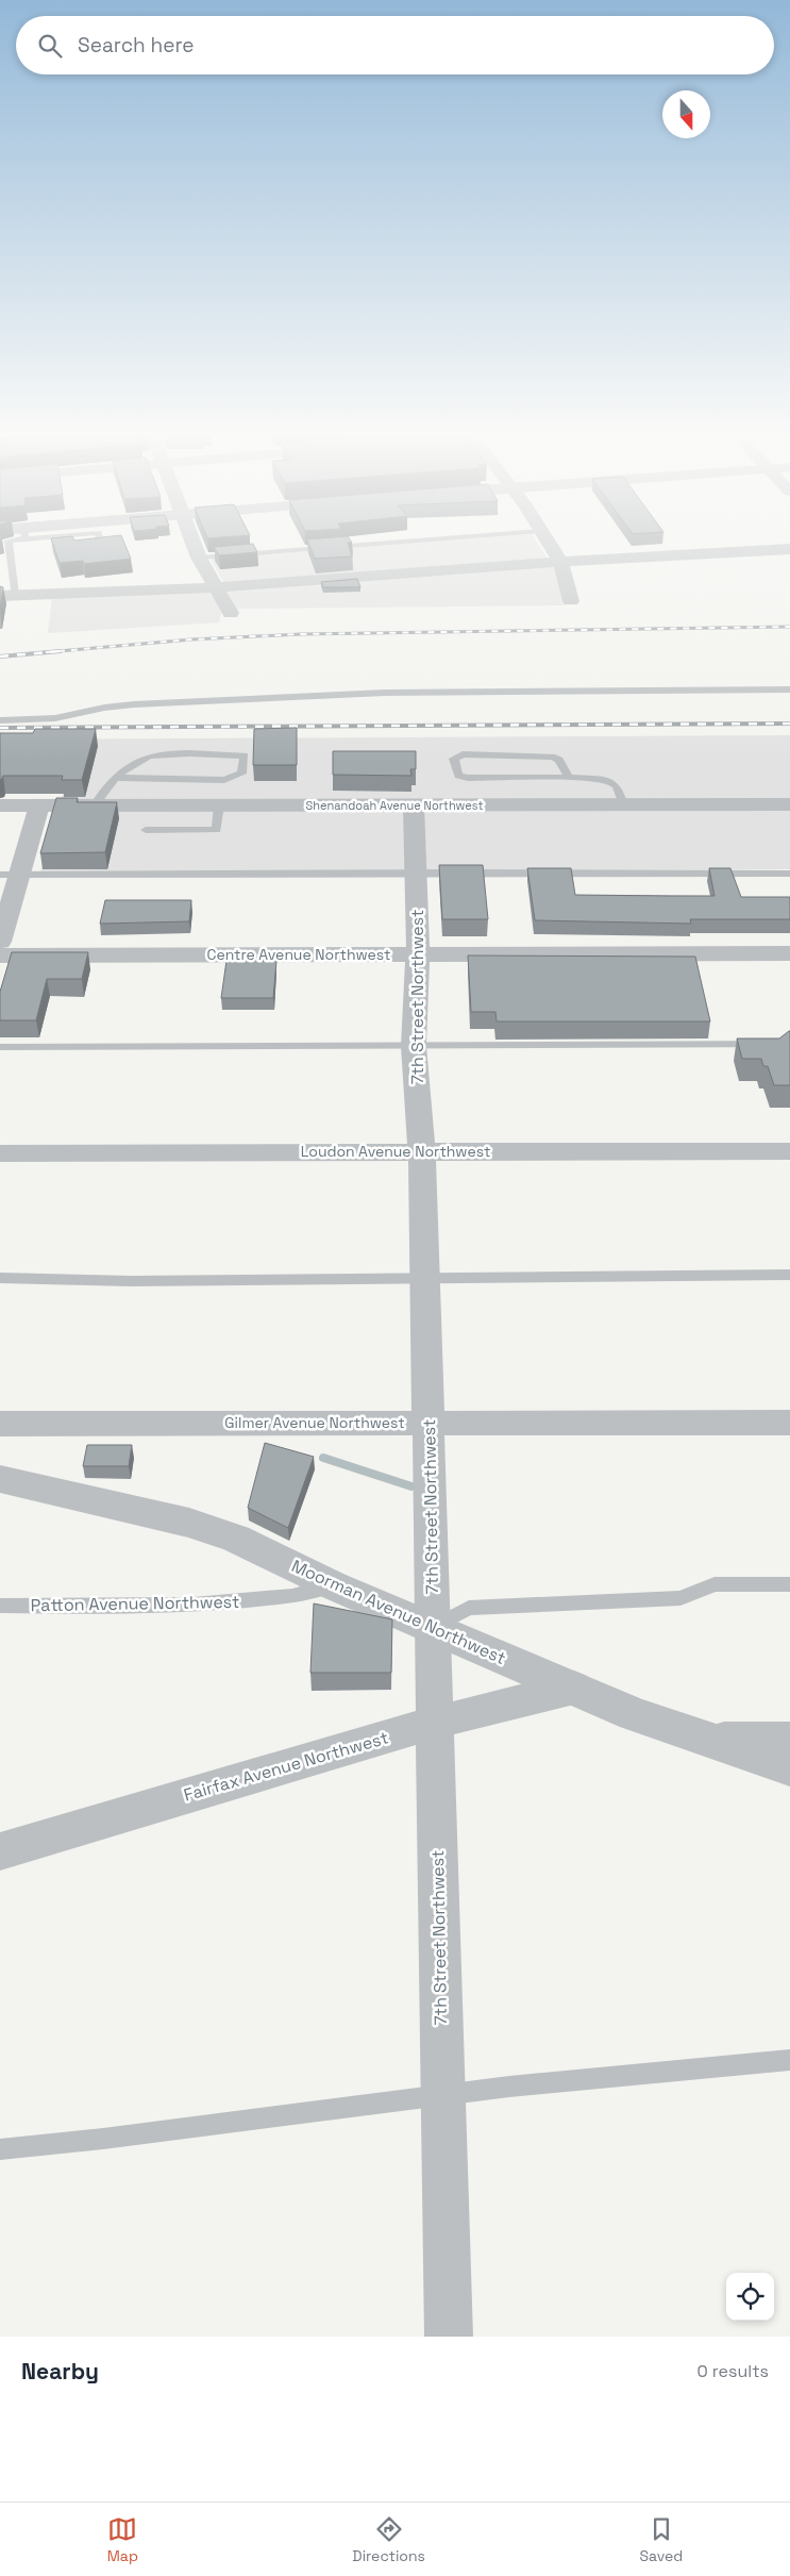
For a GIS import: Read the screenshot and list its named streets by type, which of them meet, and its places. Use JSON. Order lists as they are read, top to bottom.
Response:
{
  "streets": {
    "street": [
      "Shenandoah Avenue Northwest",
      "Centre Avenue Northwest",
      "7th Street Northwest",
      "Loudon Avenue Northwest",
      "Gilmer Avenue Northwest",
      "Moorman Avenue Northwest",
      "Fairfax Avenue Northwest"
    ],
    "lane": ["Patton Avenue Northwest"]
  },
  "crossings": [
    ["Shenandoah Avenue Northwest", "7th Street Northwest"],
    ["Centre Avenue Northwest", "7th Street Northwest"],
    ["7th Street Northwest", "Loudon Avenue Northwest"],
    ["7th Street Northwest", "Gilmer Avenue Northwest"],
    ["7th Street Northwest", "Moorman Avenue Northwest"],
    ["7th Street Northwest", "Fairfax Avenue Northwest"],
    ["Patton Avenue Northwest", "Moorman Avenue Northwest"],
    ["Moorman Avenue Northwest", "Fairfax Avenue Northwest"]
  ],
  "north": "bottom",
  "page": {
    "search": "Search here",
    "heading": ["Nearby", "0 results"],
    "nav": ["Map", "Directions", "Saved"]
  }
}
